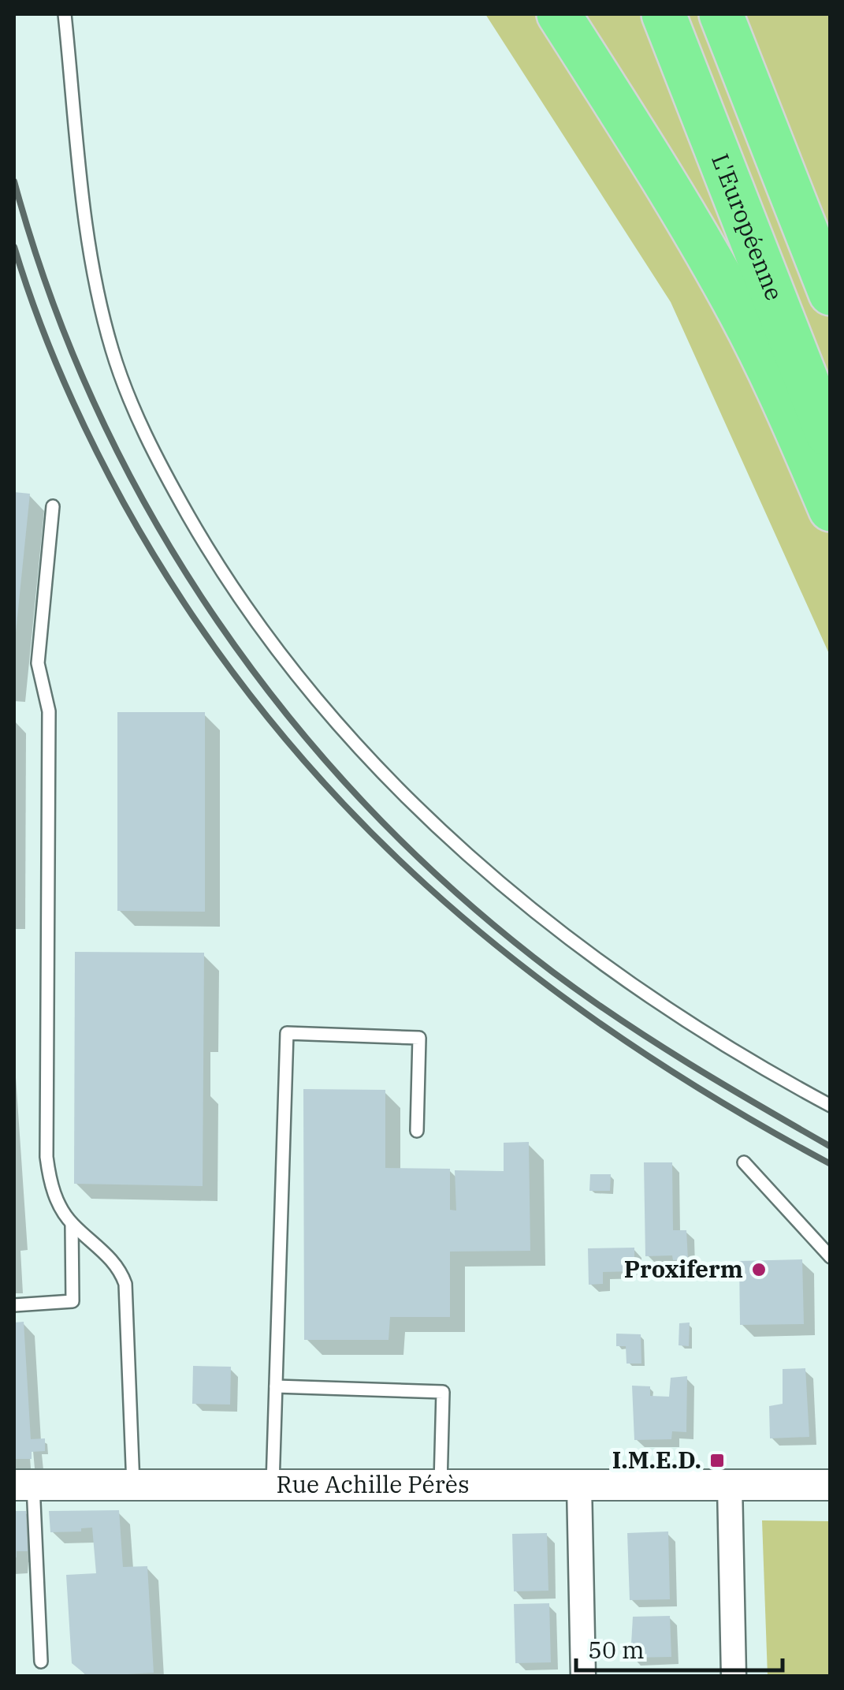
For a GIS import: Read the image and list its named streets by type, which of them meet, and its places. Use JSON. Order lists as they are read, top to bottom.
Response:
{
  "streets": {
    "highway": ["L'Européenne"],
    "street": ["Rue Achille Pérès"]
  },
  "places": {
    "other": ["Proxiferm"],
    "transit": ["I.M.E.D."]
  },
  "scale_bar": "50 m"
}
